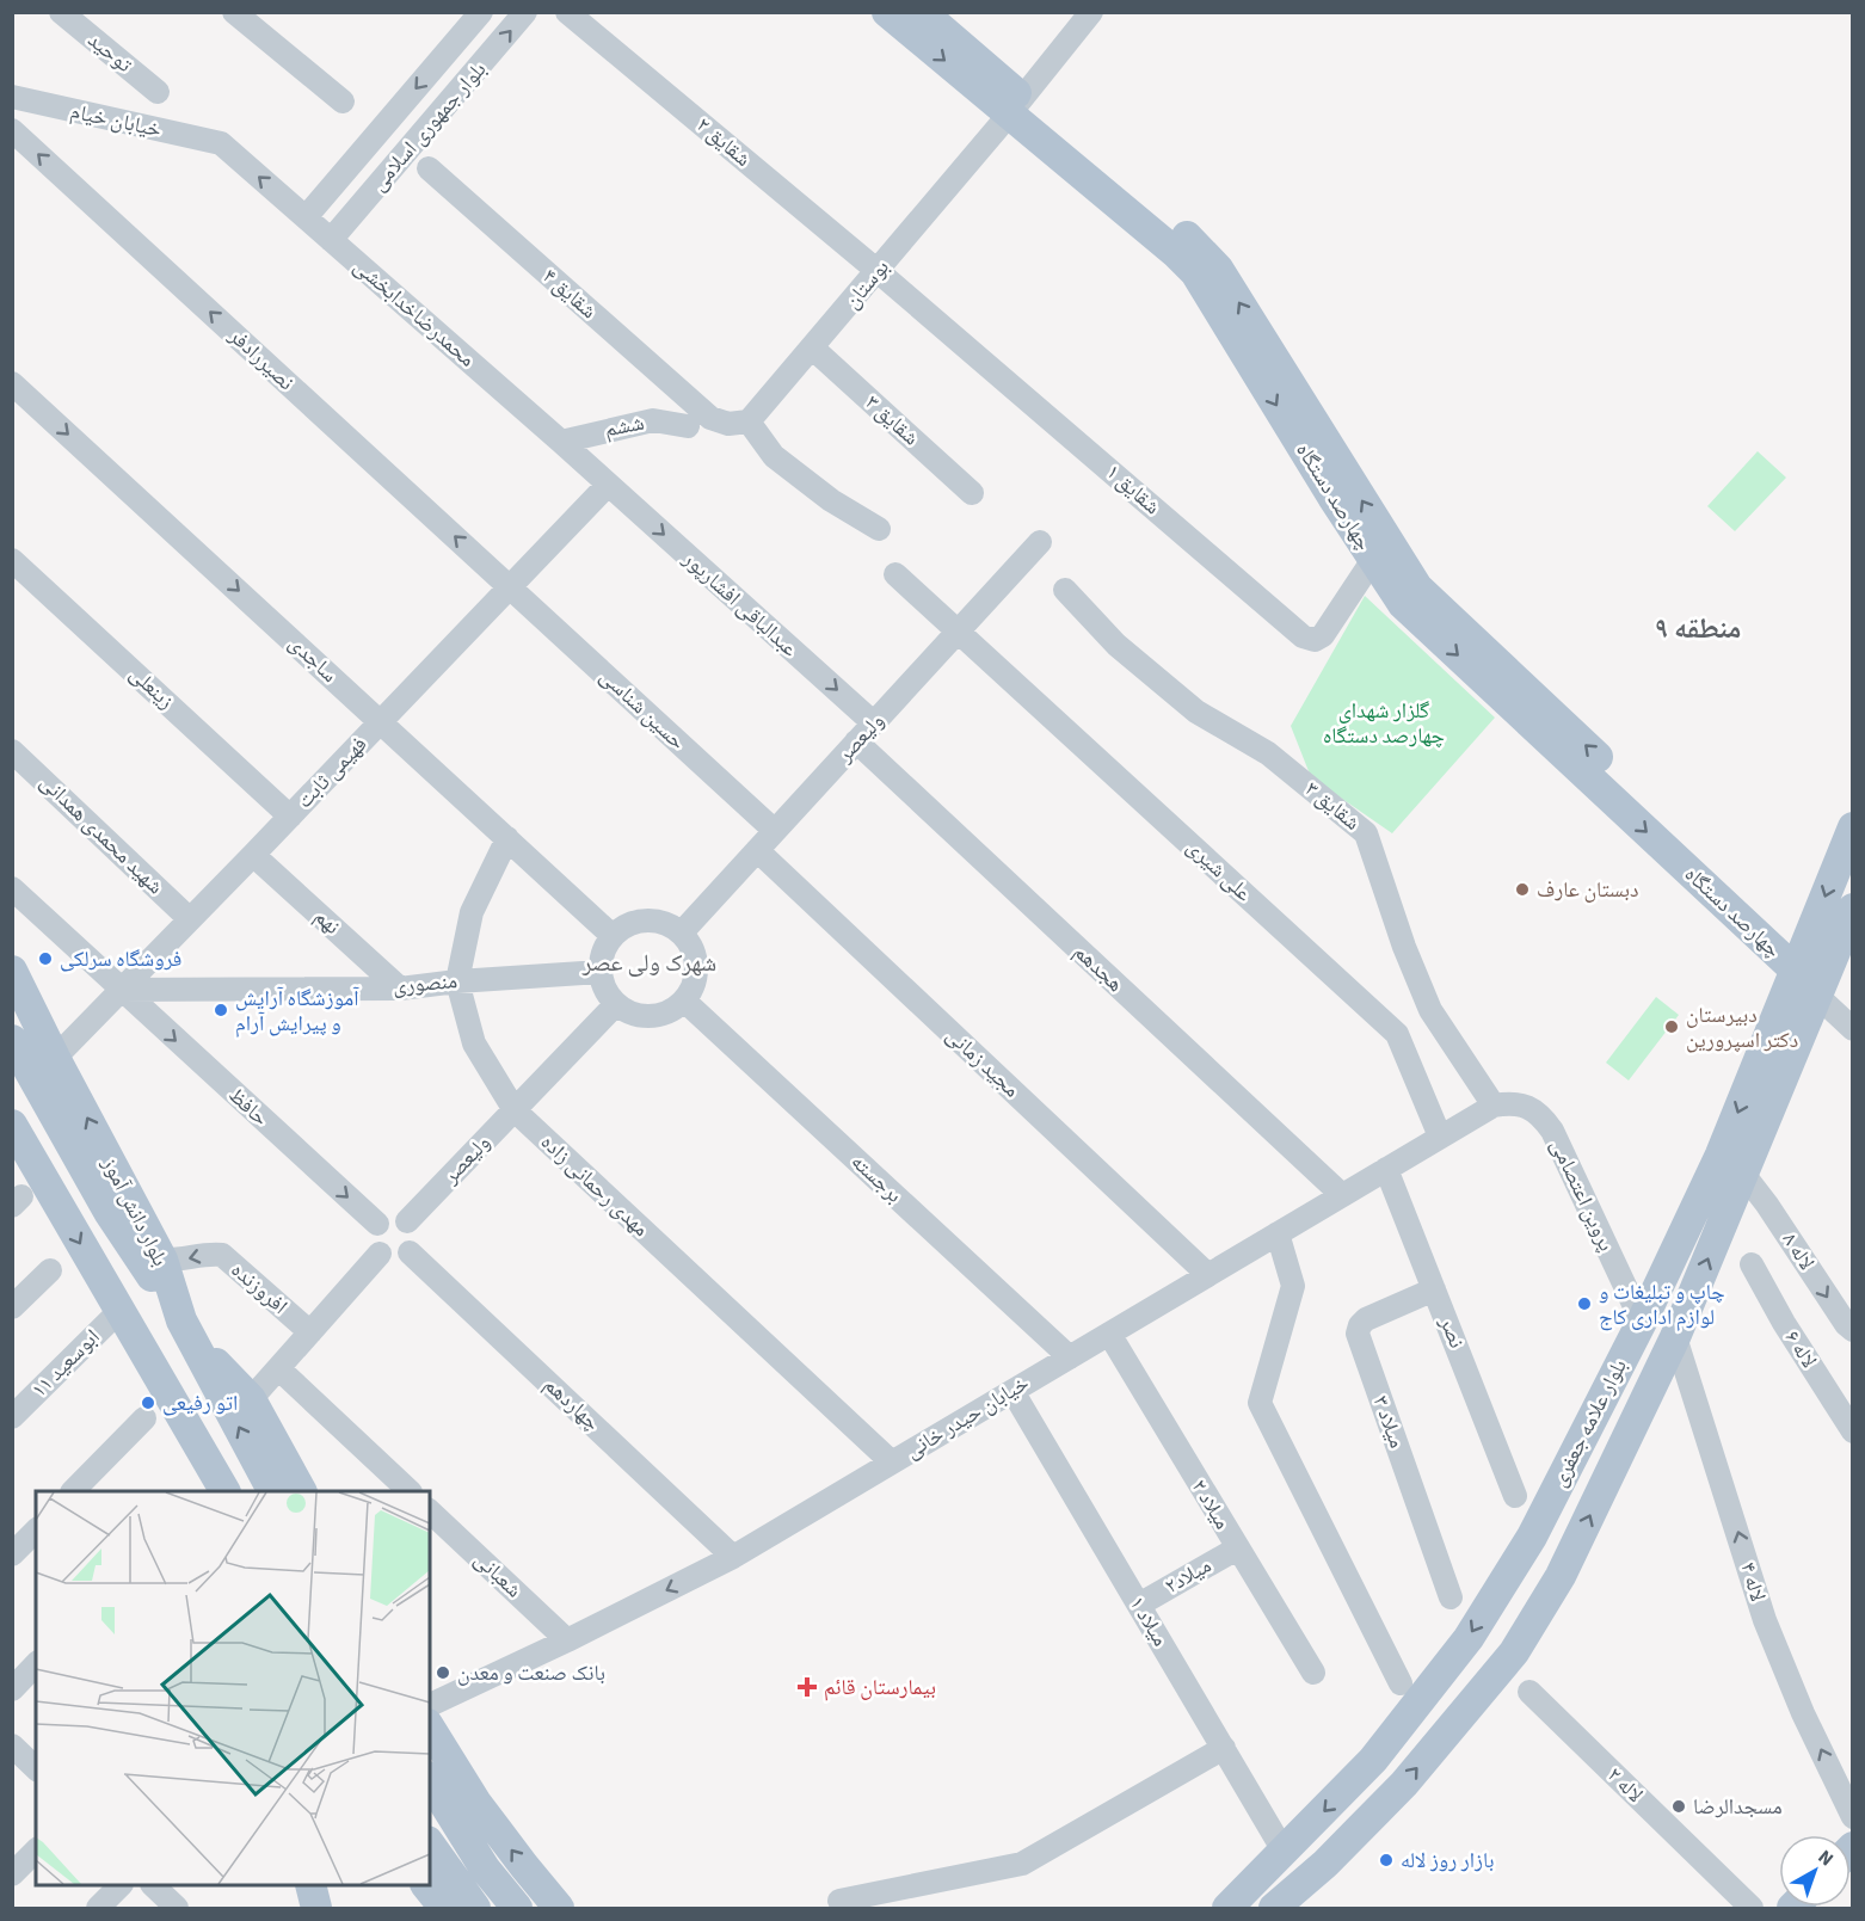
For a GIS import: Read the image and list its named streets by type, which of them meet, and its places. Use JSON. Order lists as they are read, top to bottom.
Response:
{
  "streets": {
    "main road": ["چهارصد دستگاه", "بلوار دانش آموز", "بلوار علامه جعفری"],
    "street": [
      "توحید",
      "خیابان خیام",
      "بلوار جمهوری اسلامی",
      "شقایق ۲",
      "بوستان",
      "شقایق ۴",
      "محمدرضاخدابخشی",
      "نصیررادفر",
      "شقایق ۳",
      "ششم",
      "شقایق ۱",
      "عبدالباقی افشارپور",
      "ساجدی",
      "زینعلی",
      "حسین شناسی",
      "ولیعصر",
      "فهیمی ثابت",
      "شهید محمدی همدانی",
      "علی شیری",
      "نهم",
      "هجدهم",
      "منصوری",
      "مجید زمانی",
      "حافظ",
      "برجسته",
      "مهدی رحمانی زاده",
      "پروین اعتصامی",
      "لاله ۸",
      "افروزنده",
      "نصر",
      "لاله ۶",
      "ابوسعید ۱۱",
      "چهاردهم",
      "خیابان حیدر خانی",
      "میلاد ۳",
      "میلاد ۲",
      "شعبانی",
      "میلاد۲",
      "لاله ۴",
      "میلاد ۱",
      "لاله ۲"
    ]
  },
  "crossings": [
    ["خیابان خیام", "محمدرضاخدابخشی"],
    ["بلوار جمهوری اسلامی", "محمدرضاخدابخشی"],
    ["شقایق ۲", "بوستان"],
    ["شقایق ۲", "شقایق ۱"],
    ["بوستان", "شقایق ۴"],
    ["بوستان", "شقایق ۳"],
    ["بوستان", "شقایق ۱"],
    ["بوستان", "چهارصد دستگاه"],
    ["محمدرضاخدابخشی", "ششم"],
    ["محمدرضاخدابخشی", "عبدالباقی افشارپور"],
    ["محمدرضاخدابخشی", "فهیمی ثابت"],
    ["نصیررادفر", "حسین شناسی"],
    ["نصیررادفر", "فهیمی ثابت"],
    ["شقایق ۳", "پروین اعتصامی"],
    ["شقایق ۳", "خیابان حیدر خانی"],
    ["شقایق ۱", "چهارصد دستگاه"],
    ["چهارصد دستگاه", "بلوار علامه جعفری"],
    ["عبدالباقی افشارپور", "ولیعصر"],
    ["عبدالباقی افشارپور", "فهیمی ثابت"],
    ["ساجدی", "ولیعصر"],
    ["ساجدی", "فهیمی ثابت"],
    ["ساجدی", "منصوری"],
    ["ساجدی", "برجسته"],
    ["ساجدی", "مهدی رحمانی زاده"],
    ["زینعلی", "فهیمی ثابت"],
    ["حسین شناسی", "ولیعصر"],
    ["حسین شناسی", "فهیمی ثابت"],
    ["ولیعصر", "علی شیری"],
    ["ولیعصر", "هجدهم"],
    ["ولیعصر", "منصوری"],
    ["ولیعصر", "مجید زمانی"],
    ["ولیعصر", "حافظ"],
    ["ولیعصر", "برجسته"],
    ["ولیعصر", "مهدی رحمانی زاده"],
    ["ولیعصر", "چهاردهم"],
    ["فهیمی ثابت", "شهید محمدی همدانی"],
    ["فهیمی ثابت", "نهم"],
    ["فهیمی ثابت", "منصوری"],
    ["فهیمی ثابت", "حافظ"],
    ["فهیمی ثابت", "بلوار دانش آموز"],
    ["علی شیری", "خیابان حیدر خانی"],
    ["نهم", "منصوری"],
    ["هجدهم", "خیابان حیدر خانی"],
    ["منصوری", "حافظ"],
    ["منصوری", "برجسته"],
    ["منصوری", "مهدی رحمانی زاده"],
    ["مجید زمانی", "خیابان حیدر خانی"],
    ["حافظ", "چهاردهم"],
    ["برجسته", "خیابان حیدر خانی"],
    ["مهدی رحمانی زاده", "خیابان حیدر خانی"],
    ["پروین اعتصامی", "خیابان حیدر خانی"],
    ["پروین اعتصامی", "بلوار علامه جعفری"],
    ["بلوار دانش آموز", "افروزنده"],
    ["لاله ۸", "بلوار علامه جعفری"],
    ["نصر", "خیابان حیدر خانی"],
    ["نصر", "میلاد ۳"],
    ["چهاردهم", "خیابان حیدر خانی"],
    ["خیابان حیدر خانی", "میلاد ۲"],
    ["خیابان حیدر خانی", "شعبانی"],
    ["خیابان حیدر خانی", "میلاد ۱"],
    ["بلوار علامه جعفری", "لاله ۴"],
    ["بلوار علامه جعفری", "میلاد ۱"],
    ["میلاد ۲", "میلاد۲"],
    ["میلاد۲", "میلاد ۱"]
  ],
  "one_way": [
    "نصیررادفر",
    "ساجدی",
    "حافظ",
    "لاله ۸",
    "افروزنده",
    "لاله ۴"
  ],
  "districts": ["منطقه ۹", "شهرک ولی عصر"],
  "parks": ["گلزار شهدای چهارصد دستگاه"],
  "places": {
    "other": [
      "دبستان عارف",
      "فروشگاه سرلکی",
      "آموزشگاه آرایش و پیرایش آرام",
      "دبیرستان دکتر اسپرورین",
      "چاپ و تبلیغات و لوازم اداری کاج",
      "اتو رفیعی",
      "بانک صنعت و معدن",
      "مسجدالرضا",
      "بازار روز لاله"
    ],
    "health": ["بیمارستان قائم"]
  },
  "north": "top right"
}
